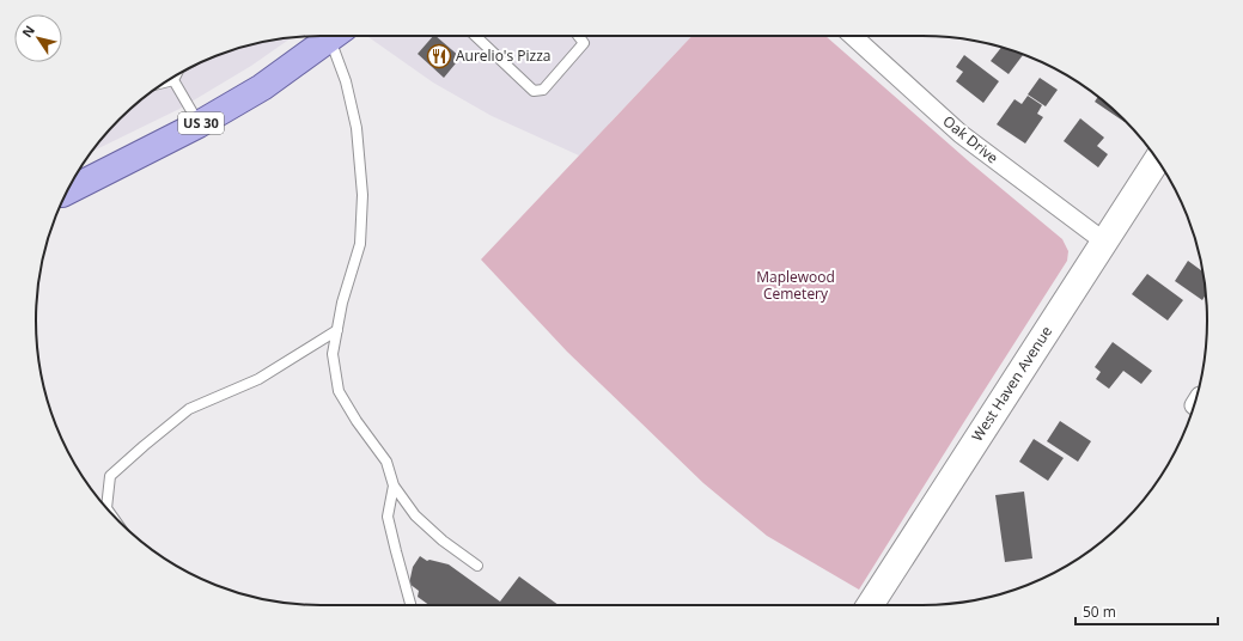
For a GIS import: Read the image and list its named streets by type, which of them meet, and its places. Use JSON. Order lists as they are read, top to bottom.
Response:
{
  "streets": {
    "main road": ["US 30"],
    "street": ["Oak Drive", "West Haven Avenue"]
  },
  "crossings": [
    ["Oak Drive", "West Haven Avenue"]
  ],
  "parks": ["Maplewood Cemetery"],
  "places": {
    "restaurant": ["Aurelio's Pizza"]
  },
  "scale_bar": "50 m",
  "north": "top left"
}
